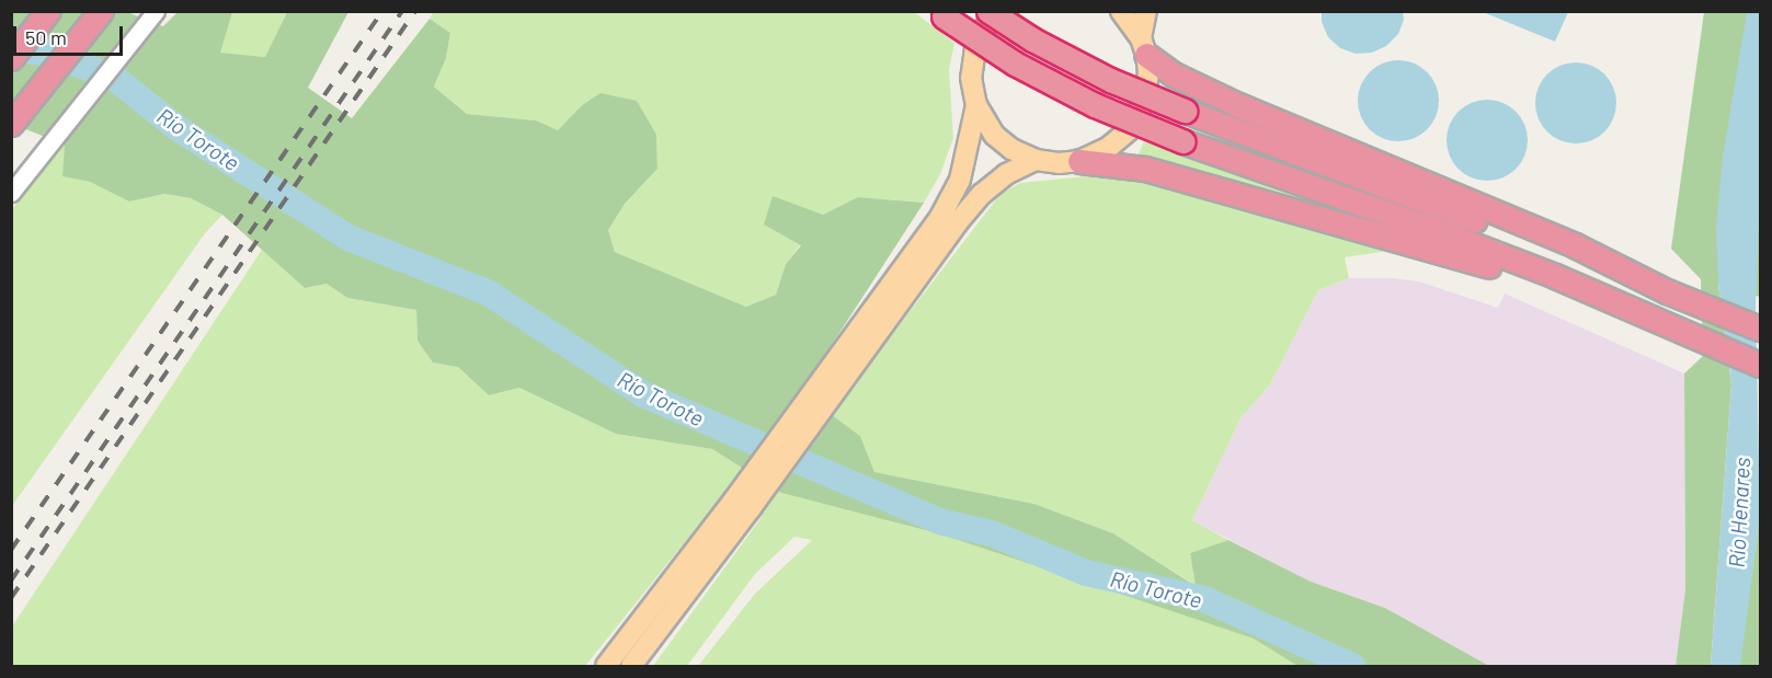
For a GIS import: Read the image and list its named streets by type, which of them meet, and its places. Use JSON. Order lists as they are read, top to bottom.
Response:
{
  "water": ["Río Torote", "Río Henares"],
  "scale_bar": "50 m"
}
